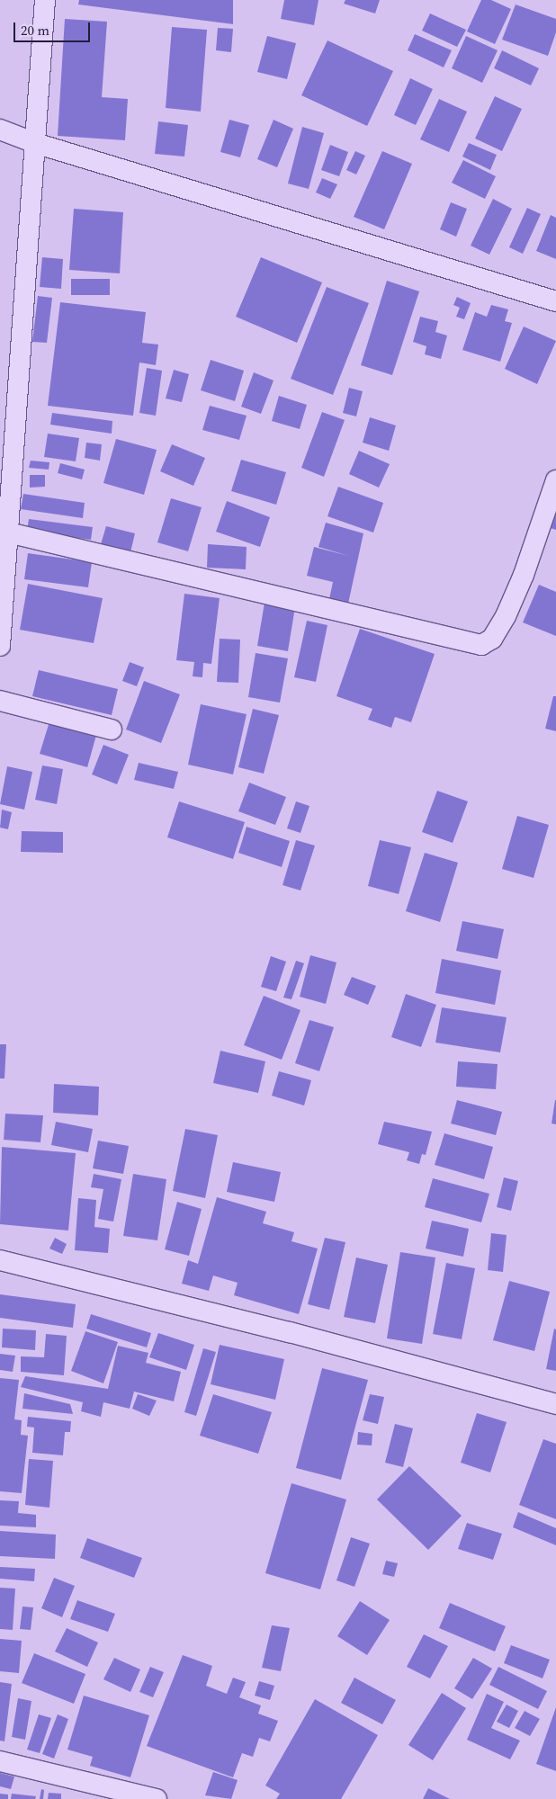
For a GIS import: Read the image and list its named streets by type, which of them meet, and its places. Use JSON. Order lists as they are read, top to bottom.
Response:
{
  "scale_bar": "20 m"
}
